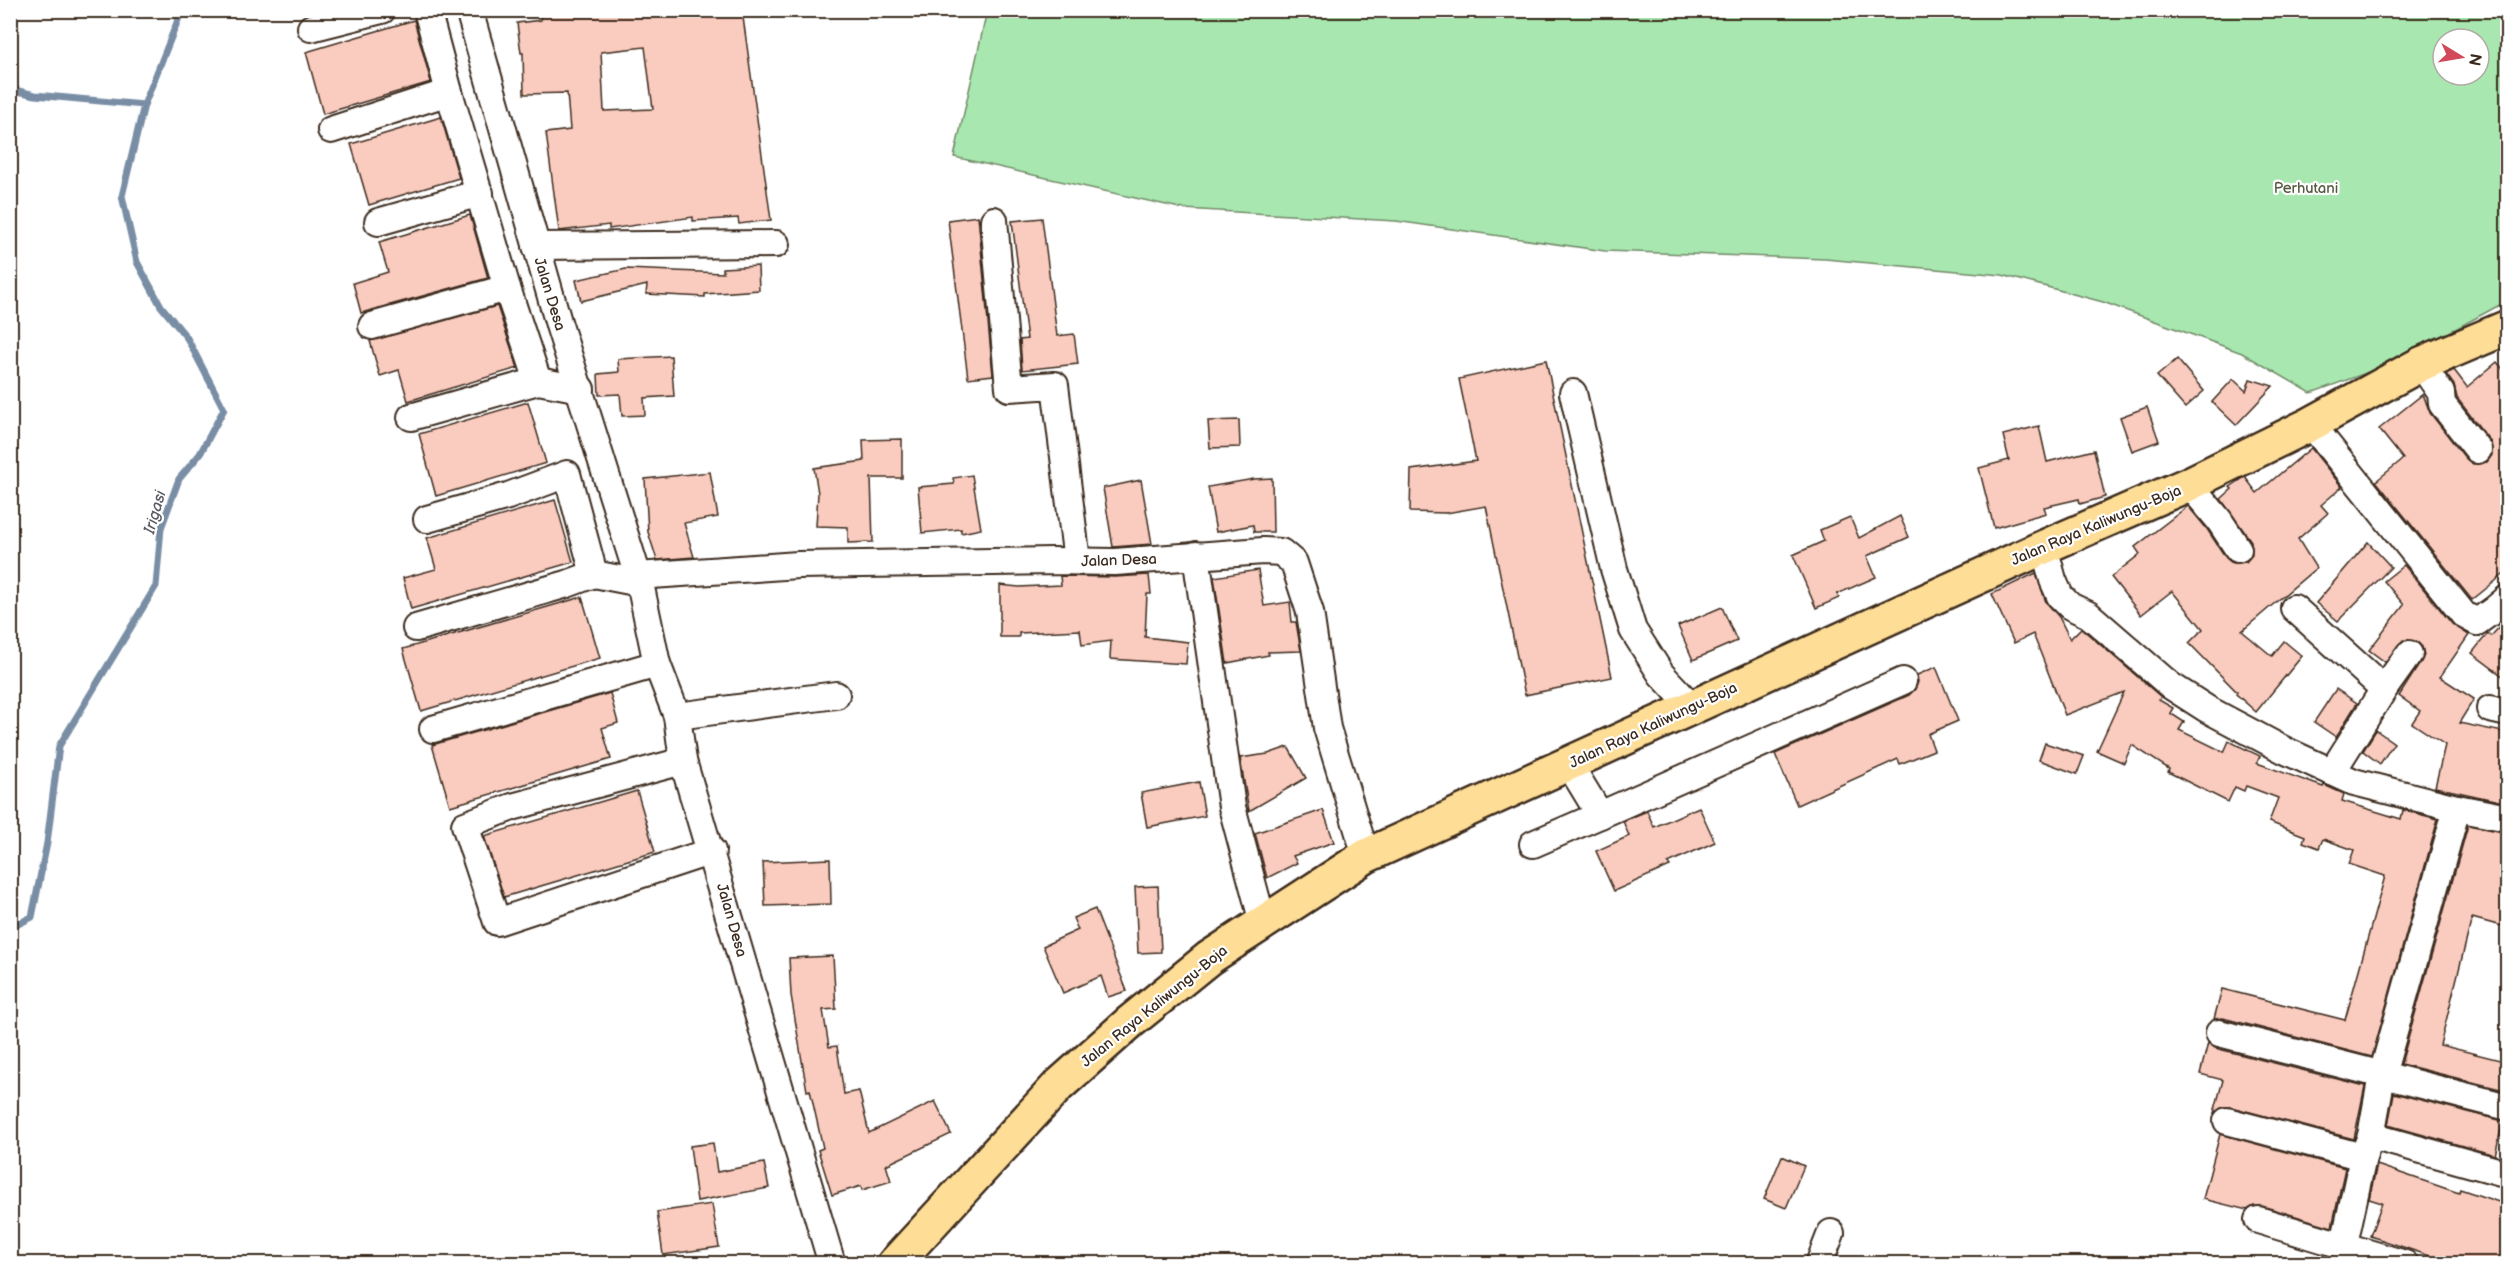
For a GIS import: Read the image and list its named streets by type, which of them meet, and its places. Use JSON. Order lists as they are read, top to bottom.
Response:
{
  "streets": {
    "main road": ["Jalan Raya Kaliwungu-Boja"],
    "street": ["Jalan Desa"]
  },
  "crossings": [
    ["Jalan Desa", "Jalan Raya Kaliwungu-Boja"]
  ],
  "water": ["Irigasi"],
  "parks": ["Perhutani"],
  "north": "right"
}
